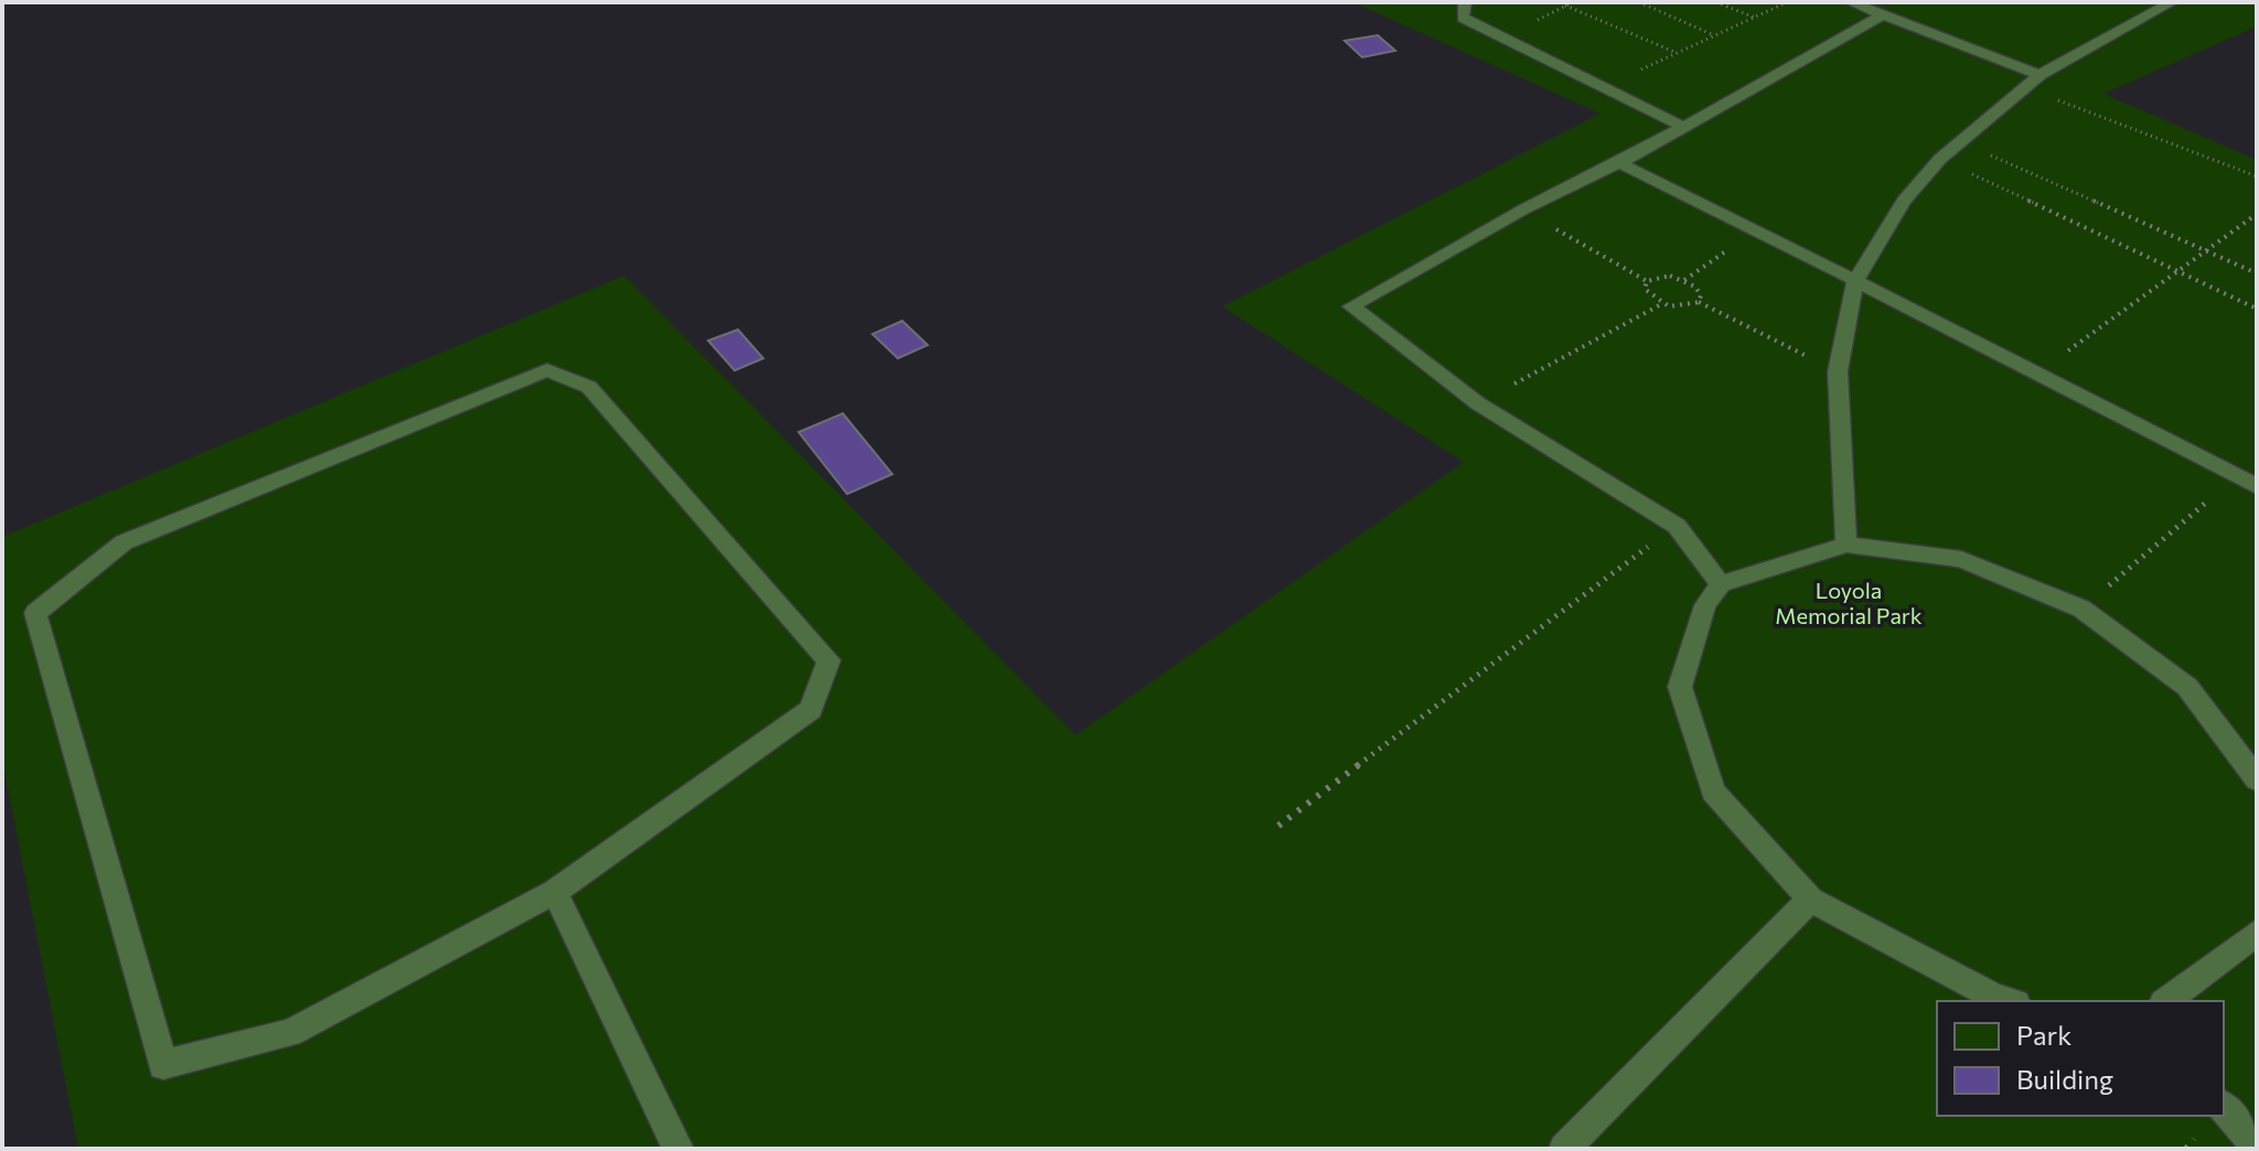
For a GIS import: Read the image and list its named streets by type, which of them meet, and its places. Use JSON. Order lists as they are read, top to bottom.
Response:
{
  "parks": ["Loyola Memorial Park"],
  "legend": ["Park", "Building"]
}
